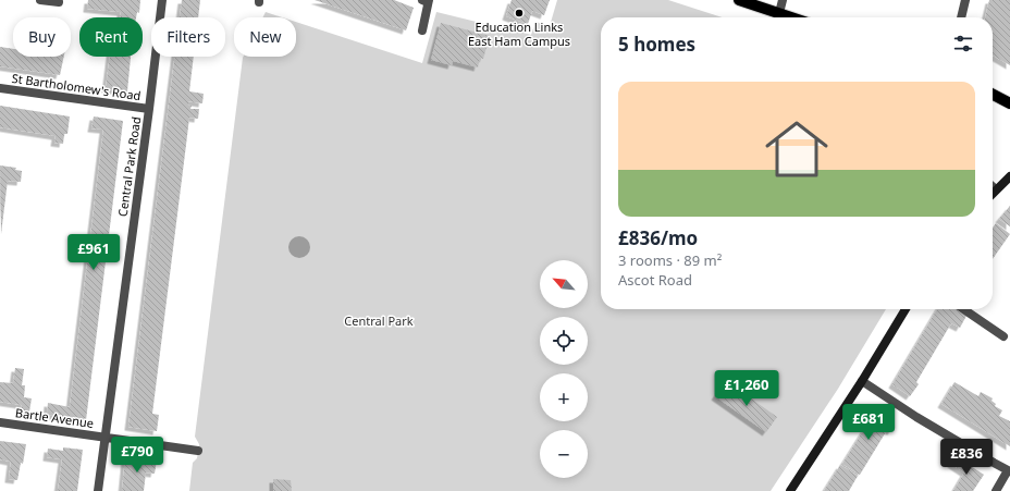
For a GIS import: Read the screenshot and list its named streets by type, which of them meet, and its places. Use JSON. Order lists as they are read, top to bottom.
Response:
{
  "streets": {
    "street": ["St Bartholomew's Road", "Central Park Road", "Bartle Avenue"]
  },
  "crossings": [
    ["St Bartholomew's Road", "Central Park Road"],
    ["Central Park Road", "Bartle Avenue"]
  ],
  "parks": ["Central Park"],
  "places": ["Education Links East Ham Campus"],
  "north": "top left",
  "page": {
    "chip": [
      "Buy",
      "Rent",
      "Filters",
      "New"
    ],
    "heading": "5 homes",
    "list": [
      {
        "name": "£836/mo",
        "note": "3 rooms · 89 m² · Ascot Road"
      }
    ],
    "price": [
      "£961",
      "£1,260",
      "£681",
      "£790",
      "£836"
    ],
    "map_buttons": ["+", "−"]
  }
}
